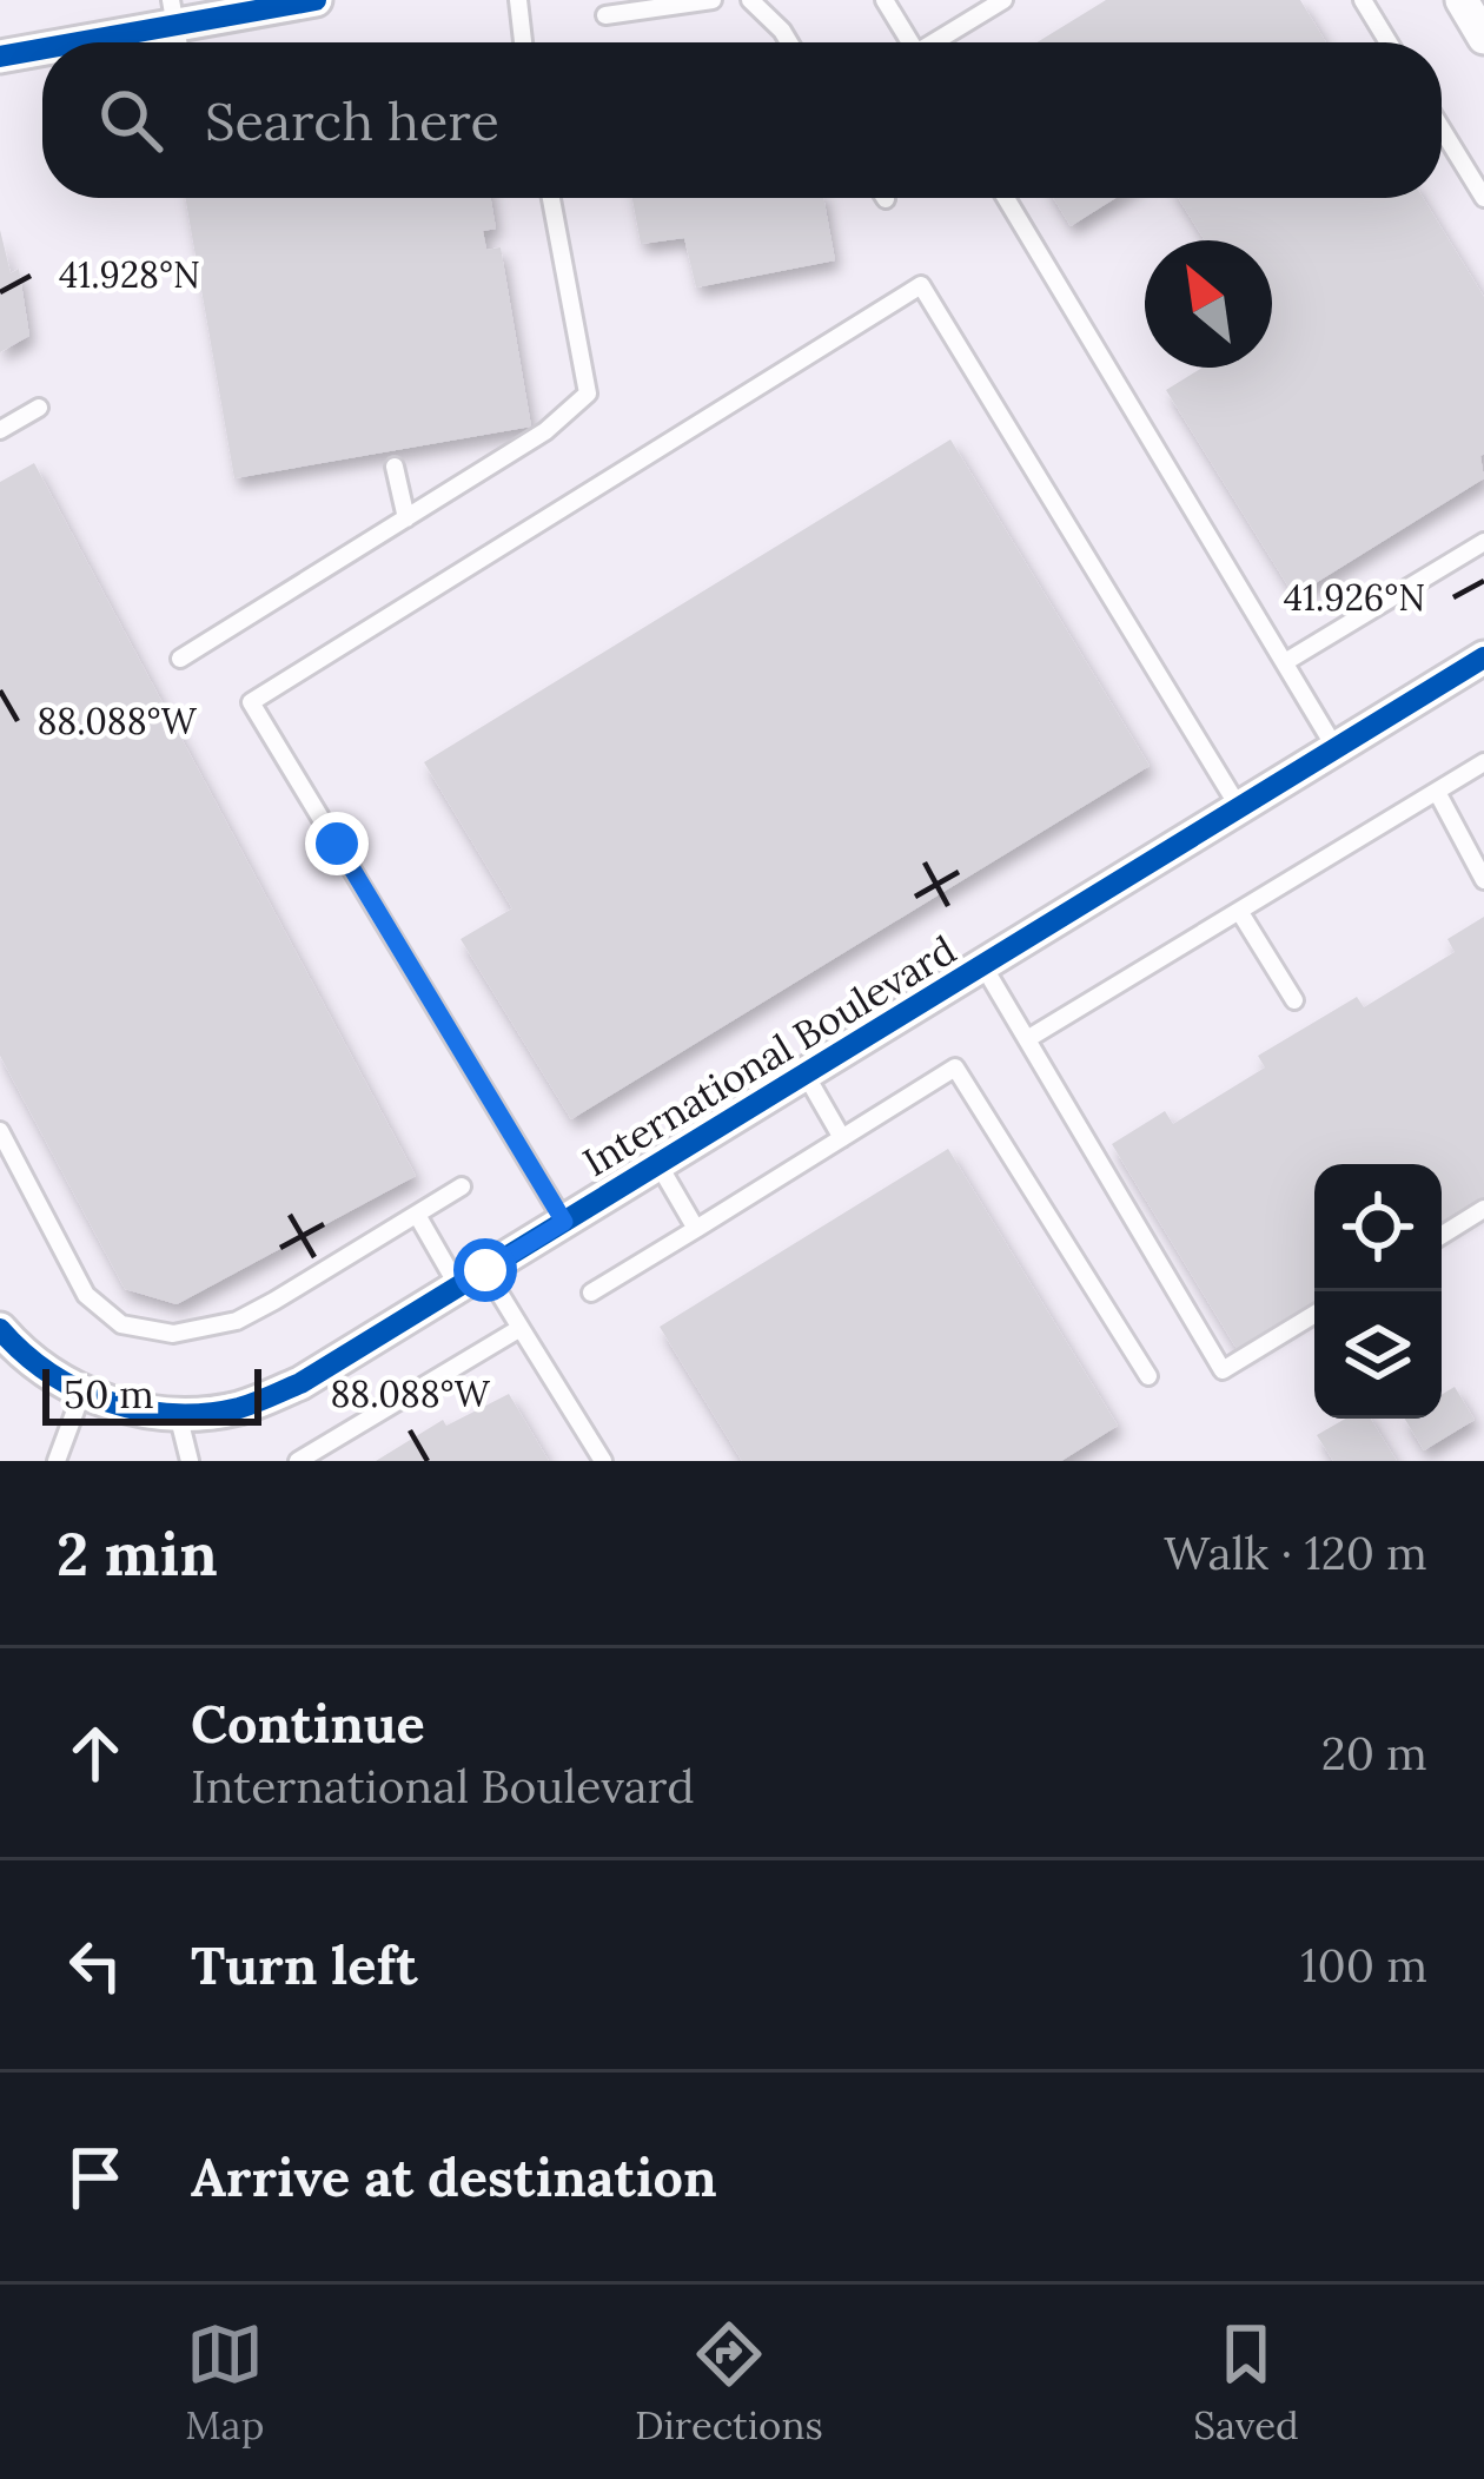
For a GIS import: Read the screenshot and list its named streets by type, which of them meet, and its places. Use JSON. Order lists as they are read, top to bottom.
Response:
{
  "streets": {
    "street": ["International Boulevard"]
  },
  "scale_bar": "50 m",
  "north": "top left",
  "page": {
    "search": "Search here",
    "scale": "50 m",
    "heading": ["2 min", "Walk · 120 m"],
    "list": [
      ["Continue", "International Boulevard", "20 m"],
      ["Turn left", "100 m"],
      "Arrive at destination"
    ],
    "nav": ["Map", "Directions", "Saved"]
  },
  "coordinates": ["41.928°N", "41.926°N", "88.088°W"]
}
